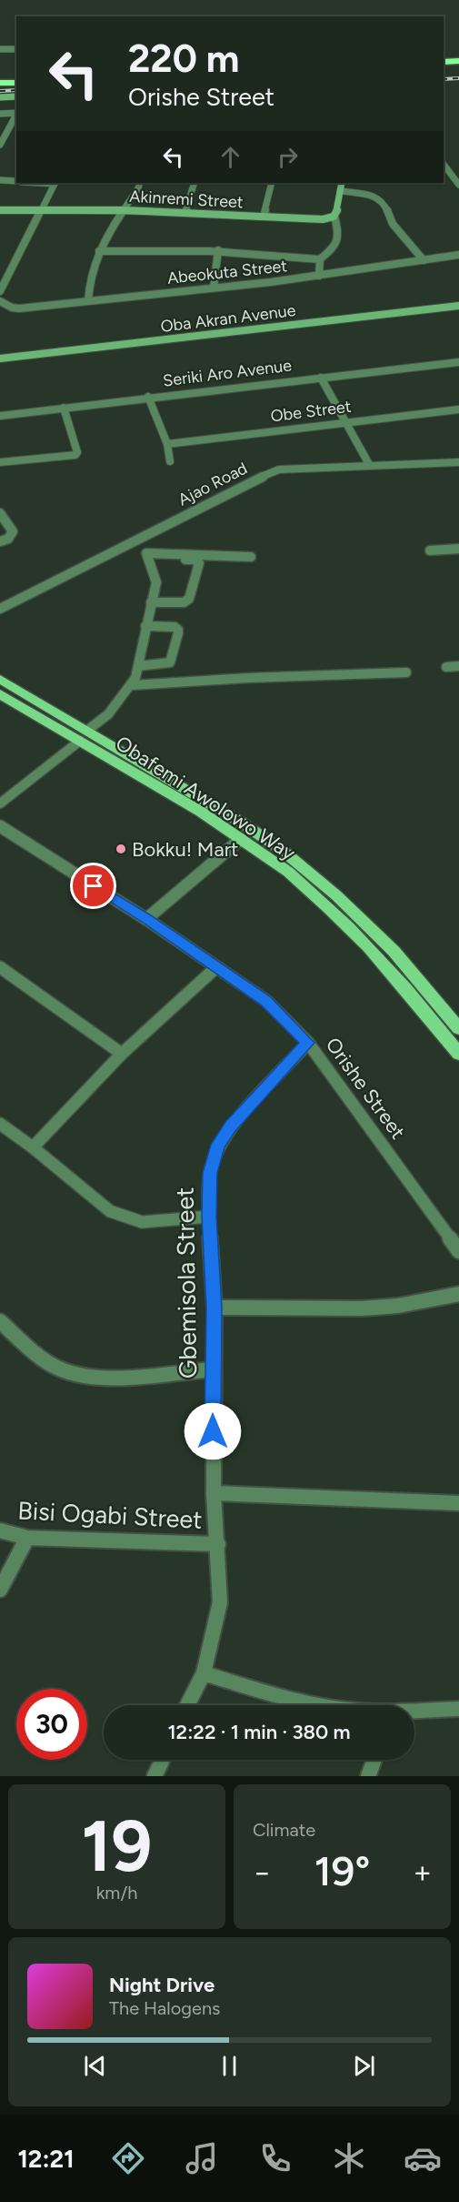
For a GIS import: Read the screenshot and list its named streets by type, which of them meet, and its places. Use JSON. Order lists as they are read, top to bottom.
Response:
{
  "streets": {
    "main road": ["Akinremi Street", "Oba Akran Avenue", "Obafemi Awolowo Way"],
    "street": [
      "Abeokuta Street",
      "Seriki Aro Avenue",
      "Obe Street",
      "Ajao Road",
      "Orishe Street",
      "Gbemisola Street",
      "Bisi Ogabi Street"
    ]
  },
  "crossings": [
    ["Orishe Street", "Gbemisola Street"],
    ["Gbemisola Street", "Bisi Ogabi Street"]
  ],
  "places": ["Bokku! Mart"],
  "page": {
    "turn": ["220 m", "Orishe Street"],
    "limit": "30",
    "trip": "12:22 · 1 min · 380 m",
    "tile": [
      ["19", "km/h"],
      "Climate"
    ],
    "heat": ["−", "19°", "+"],
    "song": ["Night Drive", "The Halogens"],
    "tabs": "12:21"
  }
}
